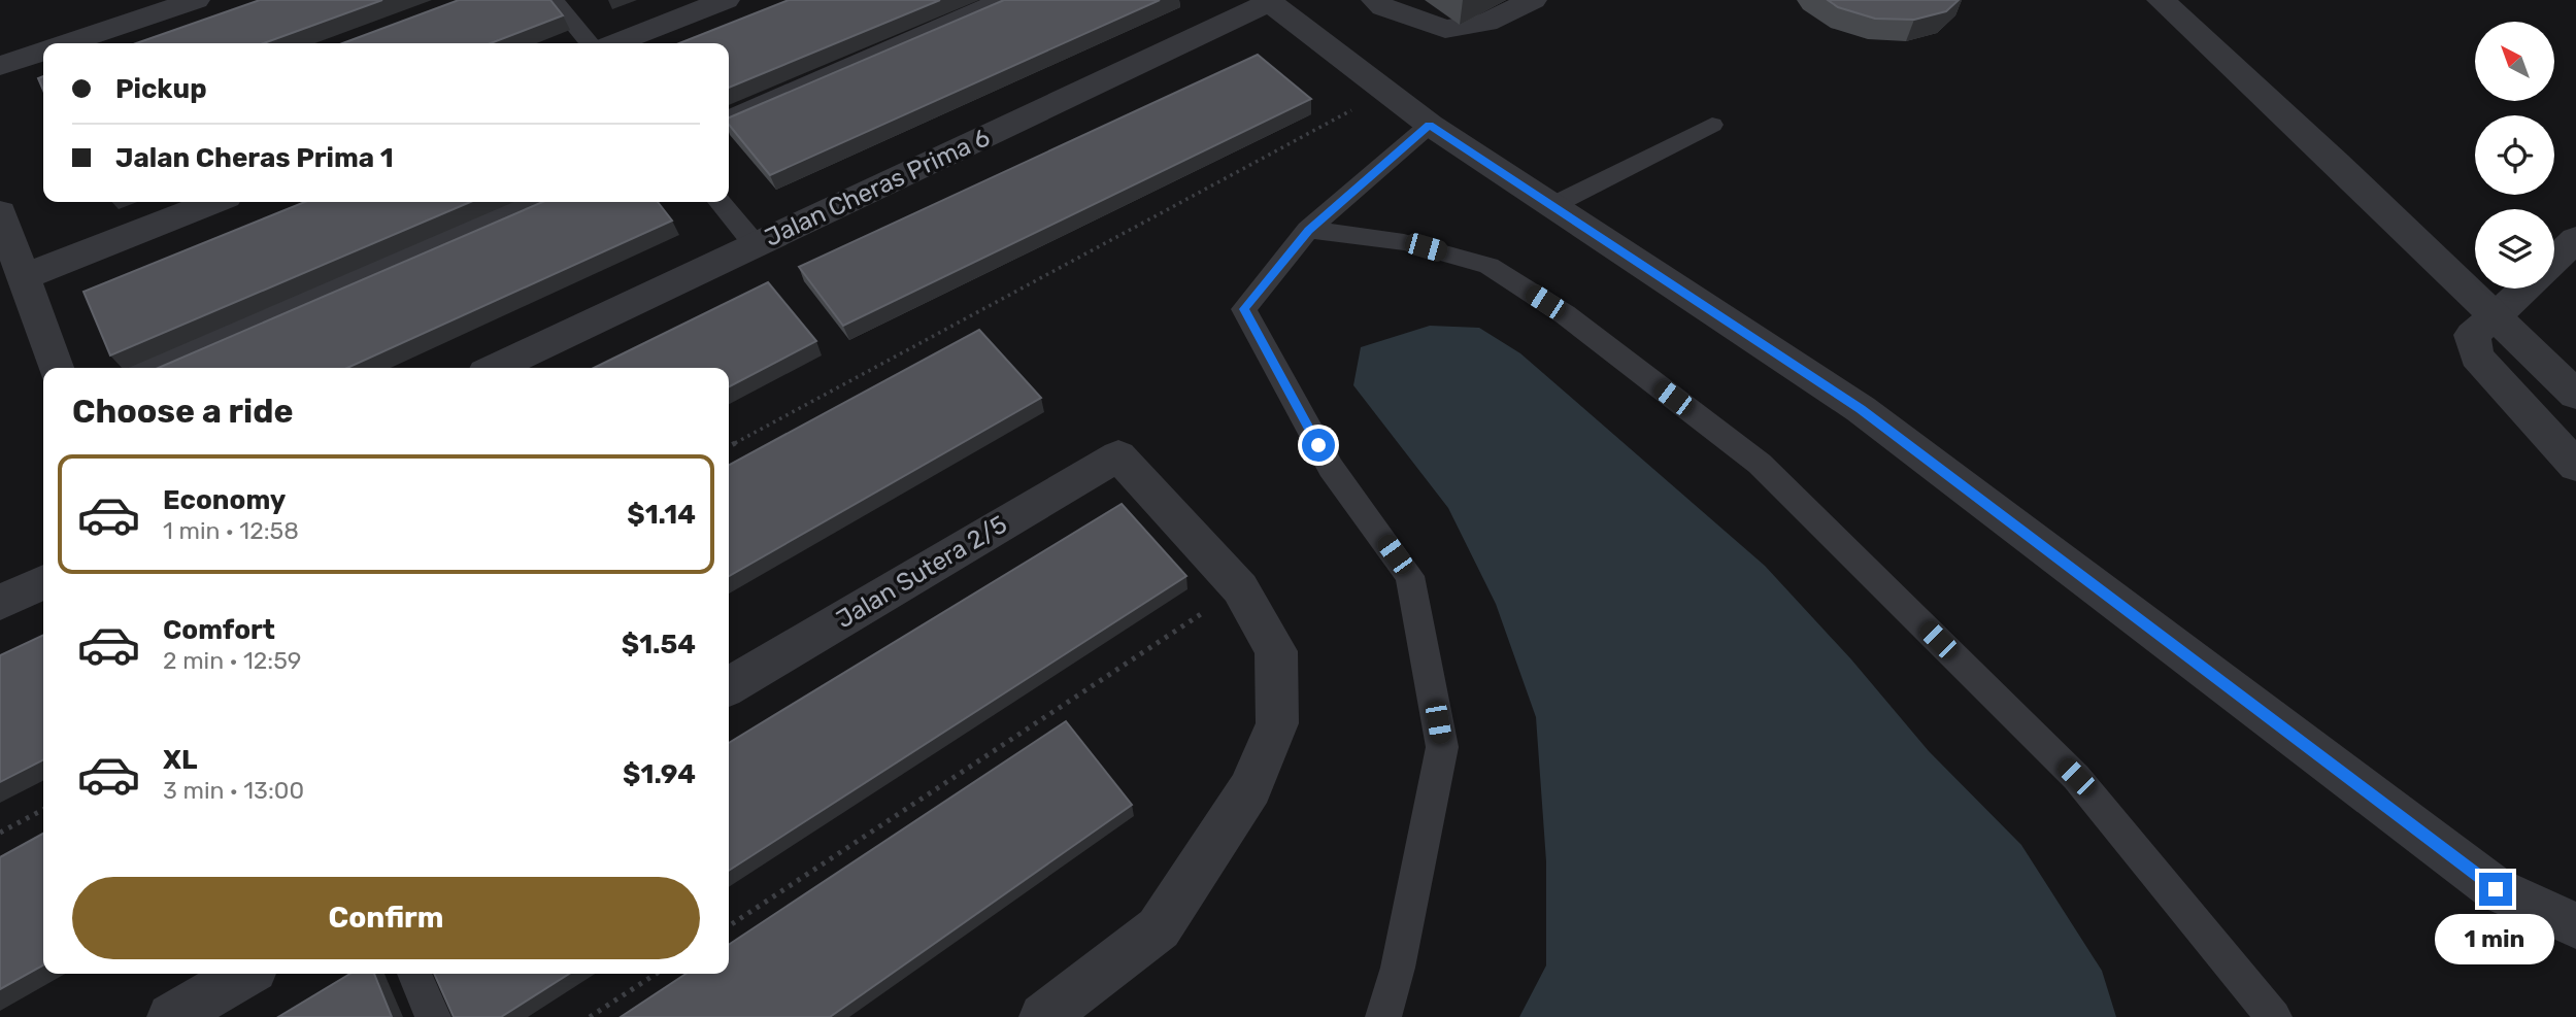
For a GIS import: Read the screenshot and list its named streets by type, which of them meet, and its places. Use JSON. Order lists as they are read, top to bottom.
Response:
{
  "streets": {
    "street": ["Jalan Cheras Prima 6", "Jalan Sutera 2/5"]
  },
  "north": "top left",
  "page": {
    "banner": ["Pickup", "Jalan Cheras Prima 1"],
    "heading": "Choose a ride",
    "list": [
      {
        "name": "Economy",
        "note": "1 min · 12:58",
        "value": "$1.14"
      },
      {
        "name": "Comfort",
        "note": "2 min · 12:59",
        "value": "$1.54"
      },
      {
        "name": "XL",
        "note": "3 min · 13:00",
        "value": "$1.94"
      }
    ],
    "buttons": "Confirm",
    "bubble": "1 min"
  }
}
